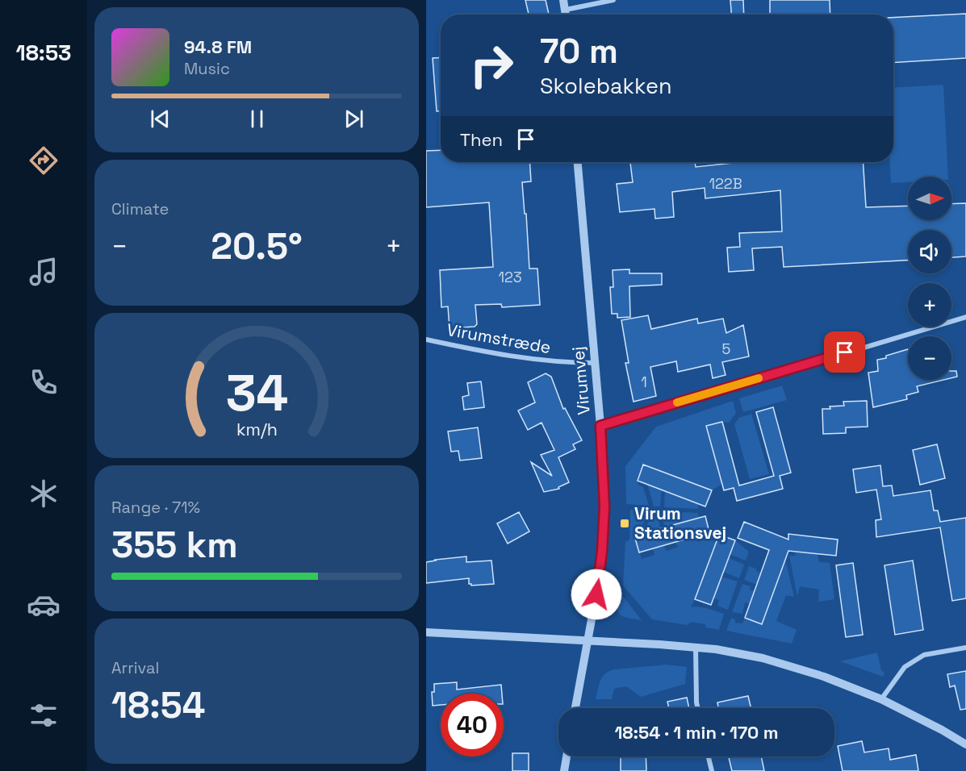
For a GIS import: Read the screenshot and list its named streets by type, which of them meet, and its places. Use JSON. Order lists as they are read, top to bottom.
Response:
{
  "streets": {
    "street": ["Virumstræde", "Virumvej"]
  },
  "crossings": [
    ["Virumstræde", "Virumvej"]
  ],
  "places": {
    "transit": ["Virum Stationsvej"]
  },
  "house_numbers": [
    "122B",
    "123",
    "5",
    "1"
  ],
  "north": "right",
  "page": {
    "tabs": "18:53",
    "turn": ["70 m", "Skolebakken"],
    "song": ["94.8 FM", "Music"],
    "then": "Then",
    "tile": [
      "Climate",
      ["Range · 71%", "355 km"],
      ["Arrival", "18:54"]
    ],
    "map_buttons": ["+", "−"],
    "heat": ["−", "20.5°", "+"],
    "limit": "40",
    "trip": "18:54 · 1 min · 170 m",
    "gauge": ["34", "km/h"]
  }
}
